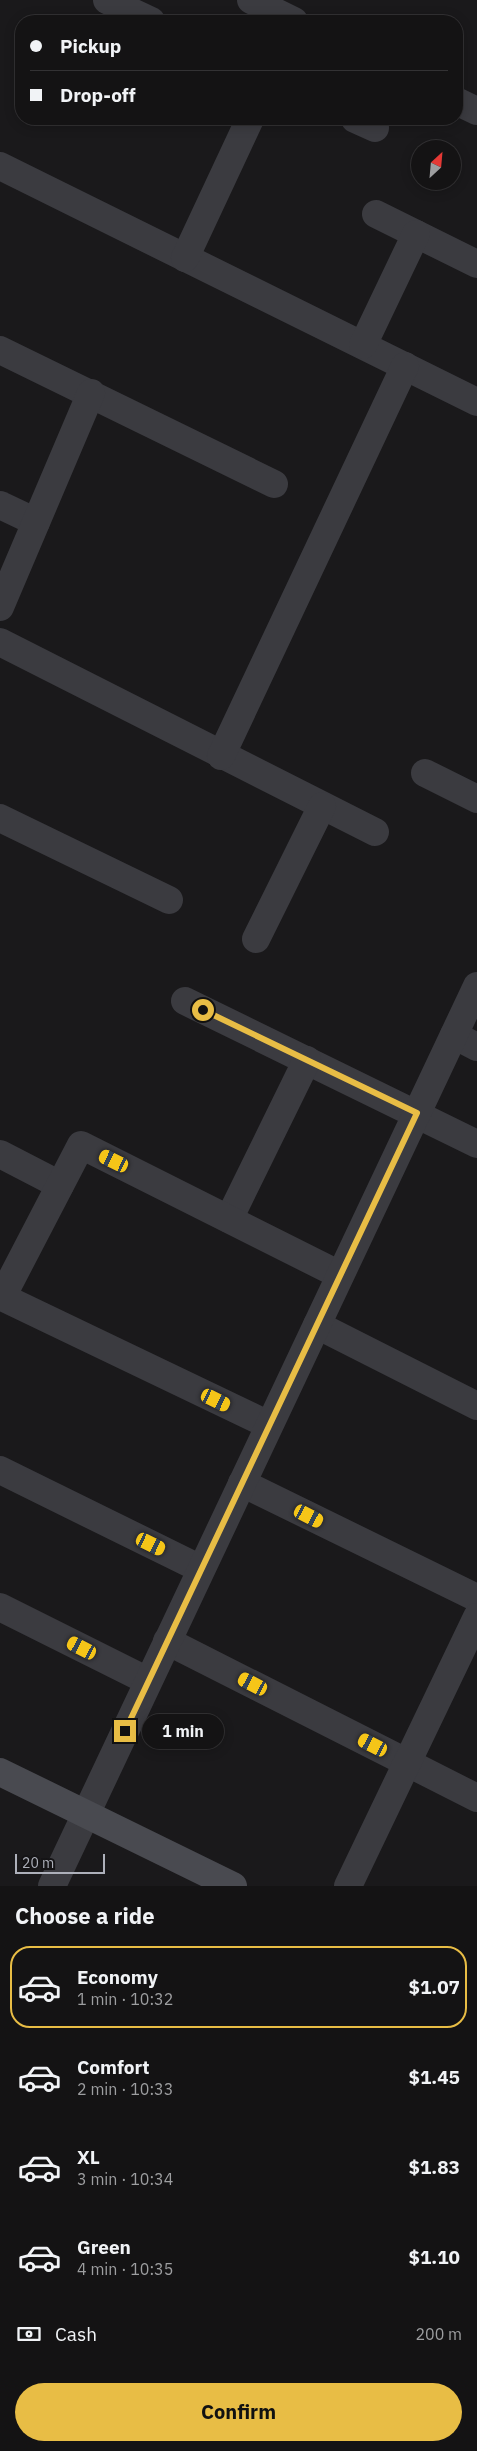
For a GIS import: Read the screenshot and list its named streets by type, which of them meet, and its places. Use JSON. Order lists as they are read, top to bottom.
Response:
{
  "scale_bar": "20 m",
  "north": "top right",
  "page": {
    "banner": ["Pickup", "Drop-off"],
    "bubble": "1 min",
    "scale": "20 m",
    "heading": "Choose a ride",
    "list": [
      {
        "name": "Economy",
        "note": "1 min · 10:32",
        "value": "$1.07"
      },
      {
        "name": "Comfort",
        "note": "2 min · 10:33",
        "value": "$1.45"
      },
      {
        "name": "XL",
        "note": "3 min · 10:34",
        "value": "$1.83"
      },
      {
        "name": "Green",
        "note": "4 min · 10:35",
        "value": "$1.10"
      }
    ],
    "pay": ["Cash", "200 m"],
    "buttons": "Confirm"
  }
}
